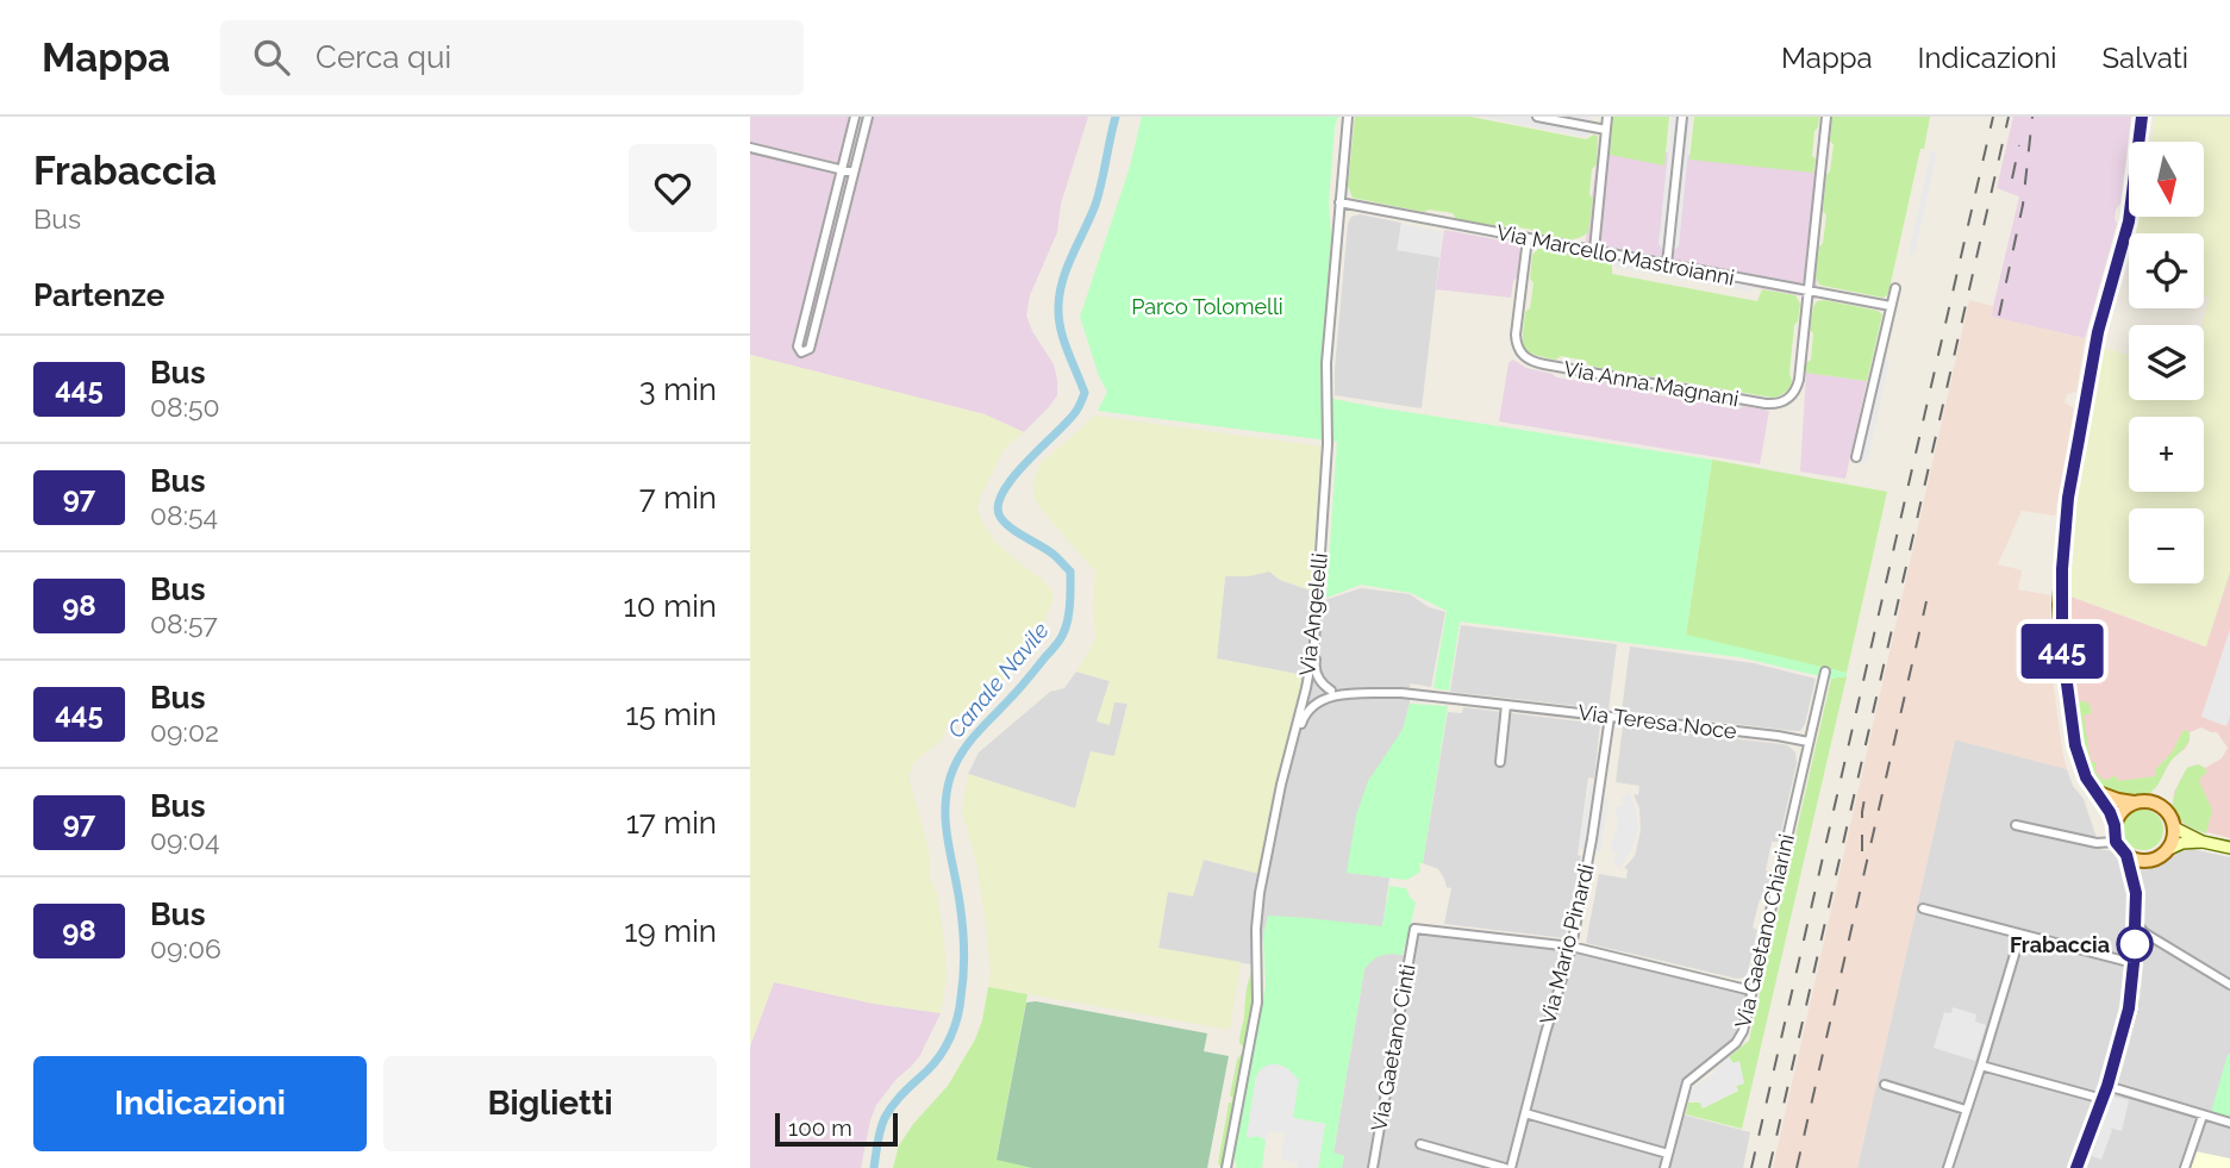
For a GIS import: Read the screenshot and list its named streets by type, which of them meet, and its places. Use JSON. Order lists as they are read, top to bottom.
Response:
{
  "streets": {
    "street": [
      "Via Marcello Mastroianni",
      "Via Anna Magnani",
      "Via Angelelli",
      "Via Teresa Noce",
      "Via Gaetano Chiarini",
      "Via Mario Pinardi",
      "Via Gaetano Cinti"
    ]
  },
  "crossings": [
    ["Via Marcello Mastroianni", "Via Anna Magnani"],
    ["Via Marcello Mastroianni", "Via Angelelli"],
    ["Via Angelelli", "Via Teresa Noce"],
    ["Via Teresa Noce", "Via Gaetano Chiarini"],
    ["Via Teresa Noce", "Via Mario Pinardi"],
    ["Via Mario Pinardi", "Via Gaetano Cinti"]
  ],
  "water": ["Canale Navile"],
  "parks": ["Parco Tolomelli"],
  "places": ["Frabaccia"],
  "lines": ["bus line 445"],
  "scale_bar": "100 m",
  "north": "bottom",
  "page": {
    "header": "Mappa",
    "search": "Cerca qui",
    "nav": ["Mappa", "Indicazioni", "Salvati"],
    "heading": [
      ["Frabaccia", "Bus"],
      "Partenze"
    ],
    "on_map": "445",
    "map_buttons": ["+", "−"],
    "list": [
      {
        "mark": "445",
        "name": "Bus",
        "note": "08:50",
        "value": "3 min"
      },
      {
        "mark": "97",
        "name": "Bus",
        "note": "08:54",
        "value": "7 min"
      },
      {
        "mark": "98",
        "name": "Bus",
        "note": "08:57",
        "value": "10 min"
      },
      {
        "mark": "445",
        "name": "Bus",
        "note": "09:02",
        "value": "15 min"
      },
      {
        "mark": "97",
        "name": "Bus",
        "note": "09:04",
        "value": "17 min"
      },
      {
        "mark": "98",
        "name": "Bus",
        "note": "09:06",
        "value": "19 min"
      }
    ],
    "buttons": ["Indicazioni", "Biglietti"],
    "scale": "100 m"
  }
}
